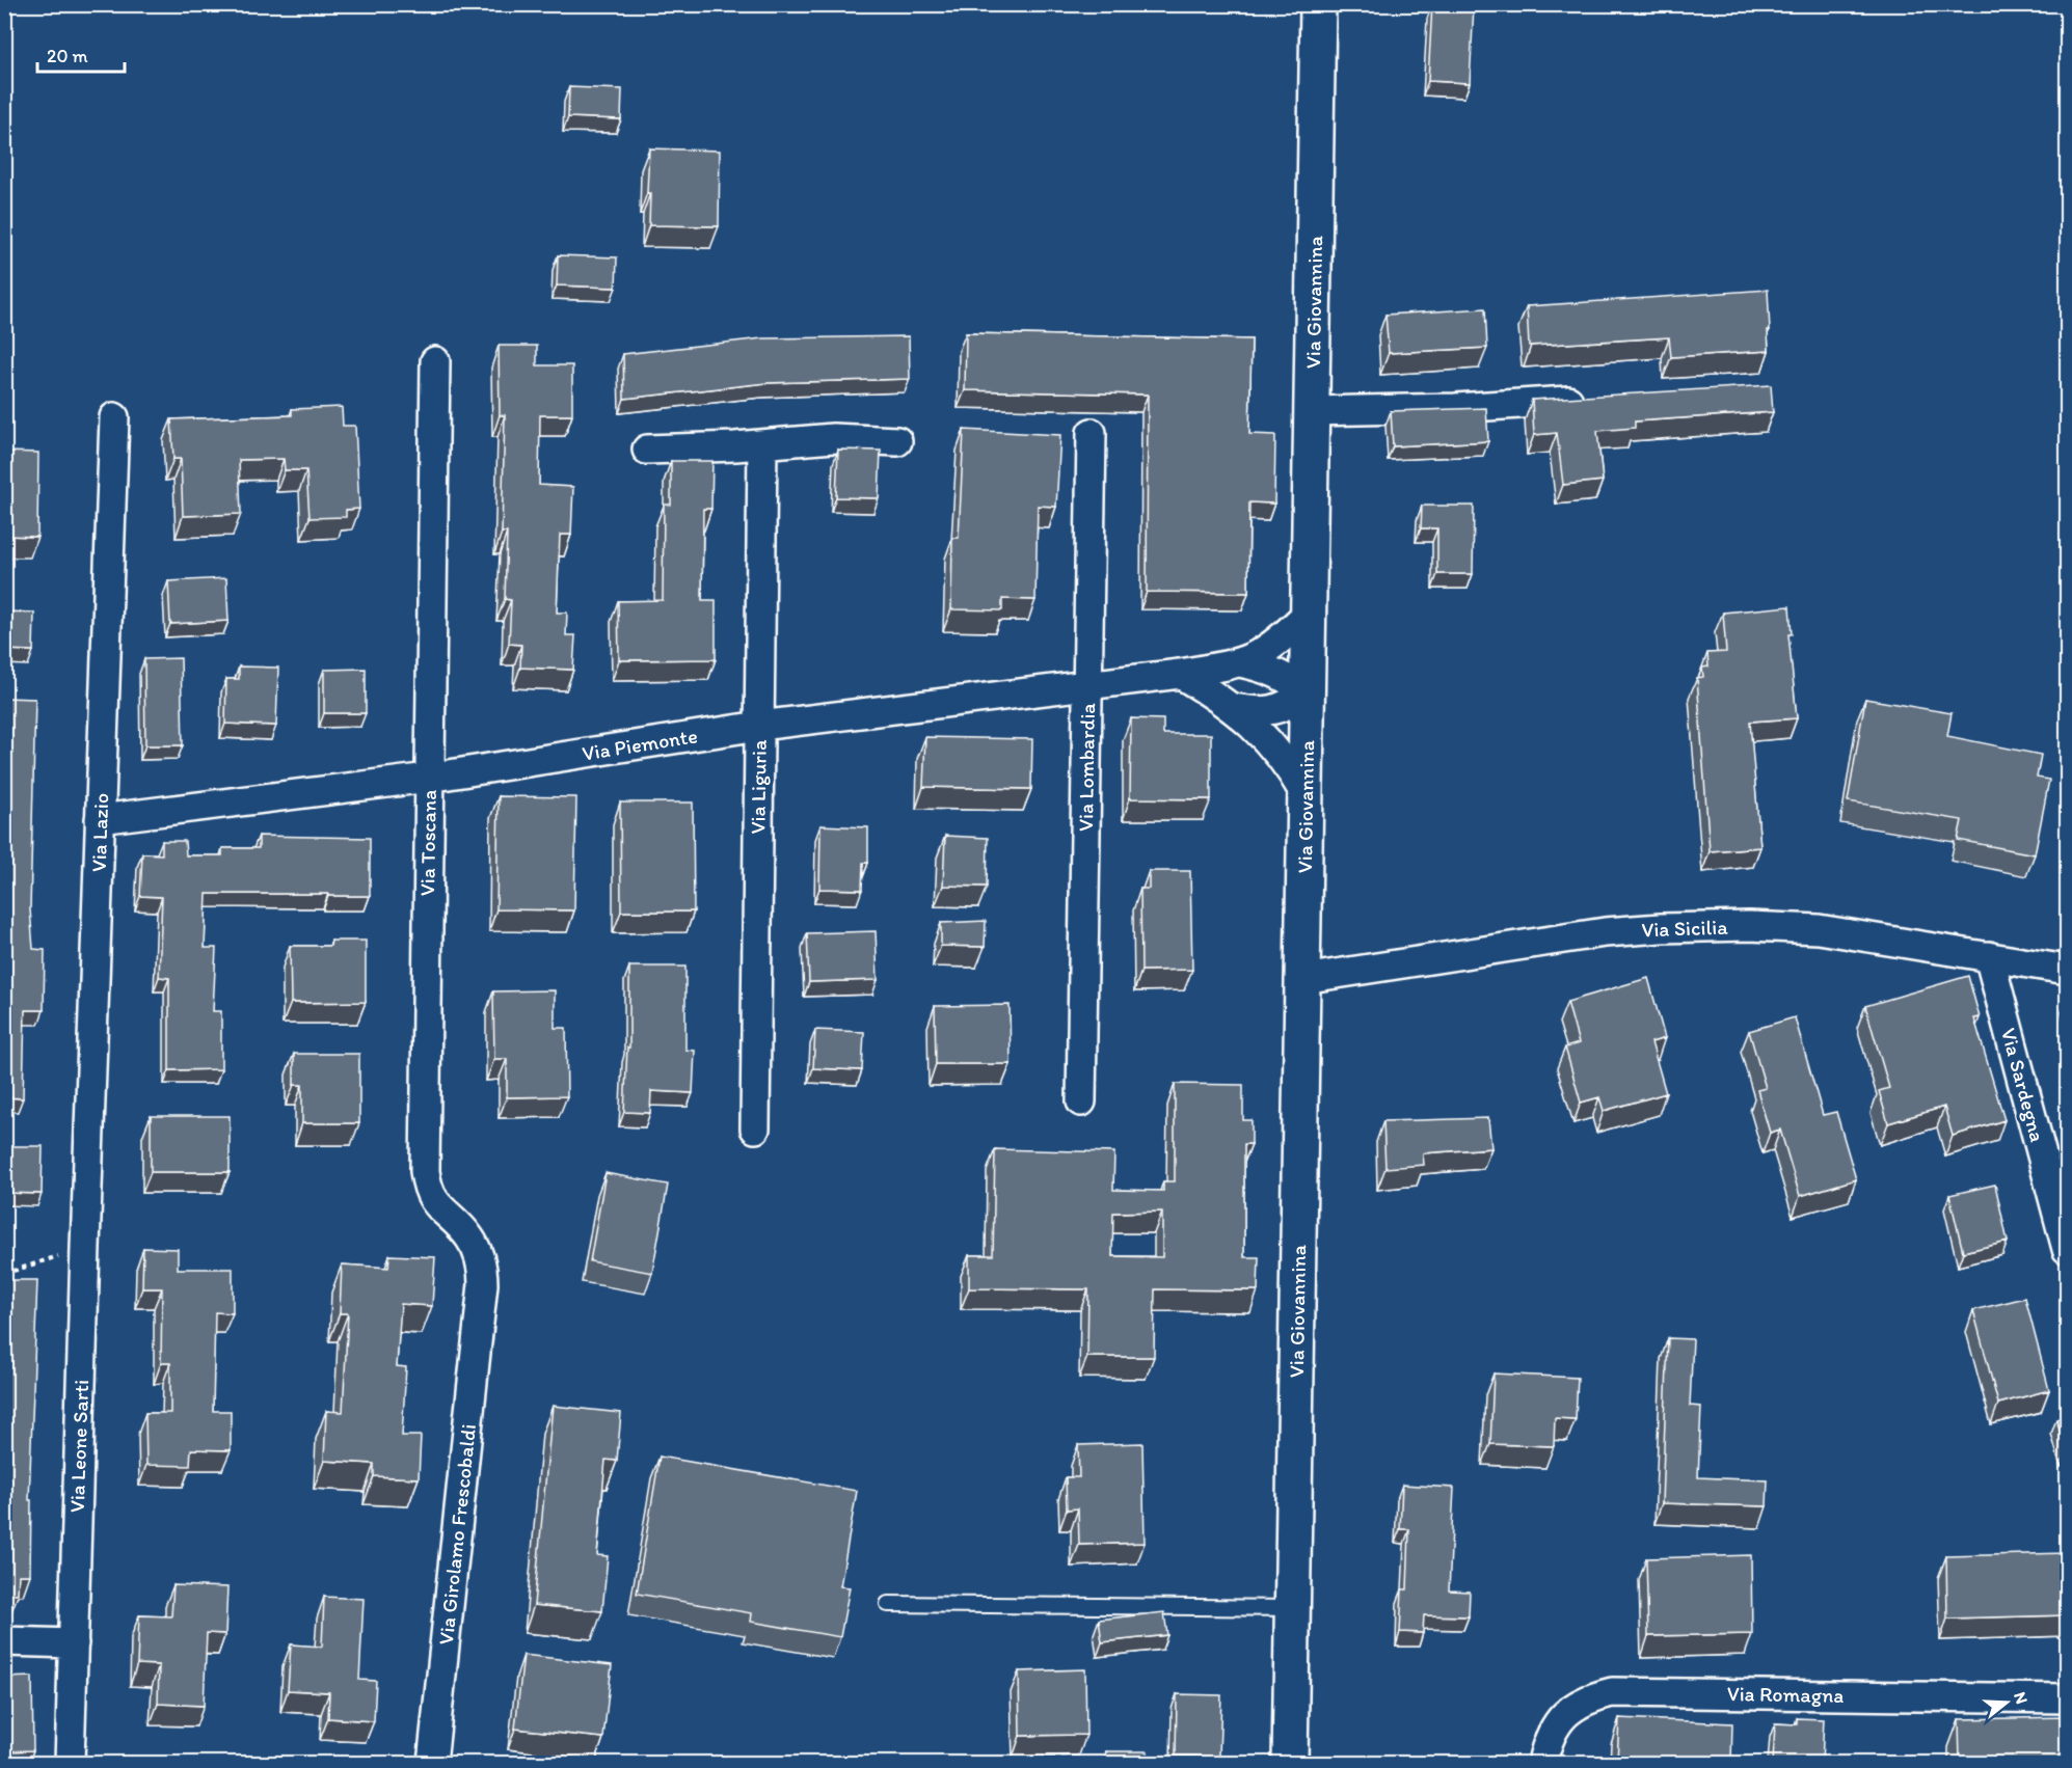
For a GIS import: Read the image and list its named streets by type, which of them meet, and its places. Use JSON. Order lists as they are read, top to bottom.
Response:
{
  "streets": {
    "street": [
      "Via Giovannina",
      "Via Piemonte",
      "Via Lombardia",
      "Via Liguria",
      "Via Lazio",
      "Via Toscana",
      "Via Sicilia",
      "Via Sardegna",
      "Via Leone Sarti",
      "Via Girolamo Frescobaldi",
      "Via Romagna"
    ]
  },
  "crossings": [
    ["Via Giovannina", "Via Piemonte"],
    ["Via Giovannina", "Via Sicilia"],
    ["Via Piemonte", "Via Lombardia"],
    ["Via Piemonte", "Via Liguria"],
    ["Via Piemonte", "Via Lazio"],
    ["Via Piemonte", "Via Toscana"],
    ["Via Lazio", "Via Leone Sarti"],
    ["Via Toscana", "Via Girolamo Frescobaldi"],
    ["Via Sicilia", "Via Sardegna"]
  ],
  "scale_bar": "20 m",
  "north": "right"
}
